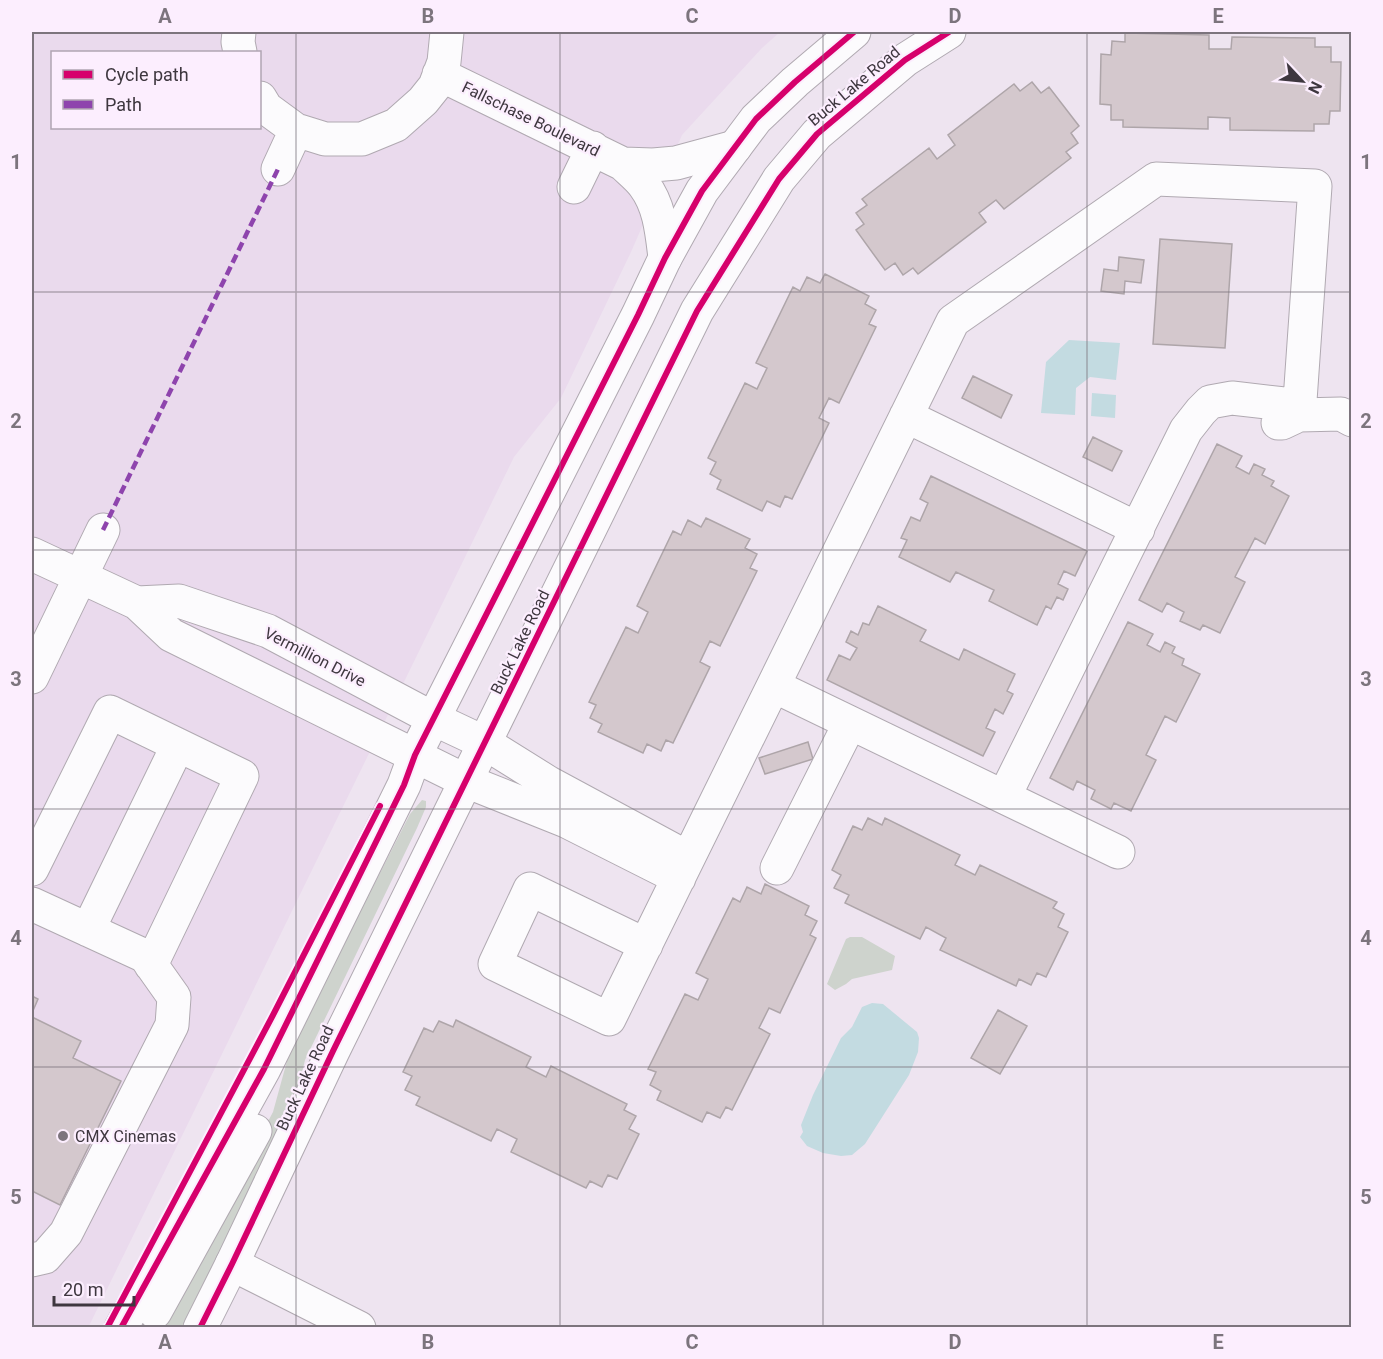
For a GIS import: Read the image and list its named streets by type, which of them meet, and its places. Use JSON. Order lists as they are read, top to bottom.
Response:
{
  "streets": {
    "street": ["Buck Lake Road", "Fallschase Boulevard", "Vermillion Drive"]
  },
  "crossings": [
    ["Buck Lake Road", "Vermillion Drive"]
  ],
  "places": ["CMX Cinemas"],
  "legend": ["Cycle path", "Path"],
  "scale_bar": "20 m",
  "north": "bottom right",
  "grid": {
    "columns": [
      "A",
      "B",
      "C",
      "D",
      "E"
    ],
    "rows": [
      "1",
      "2",
      "3",
      "4",
      "5"
    ]
  }
}
